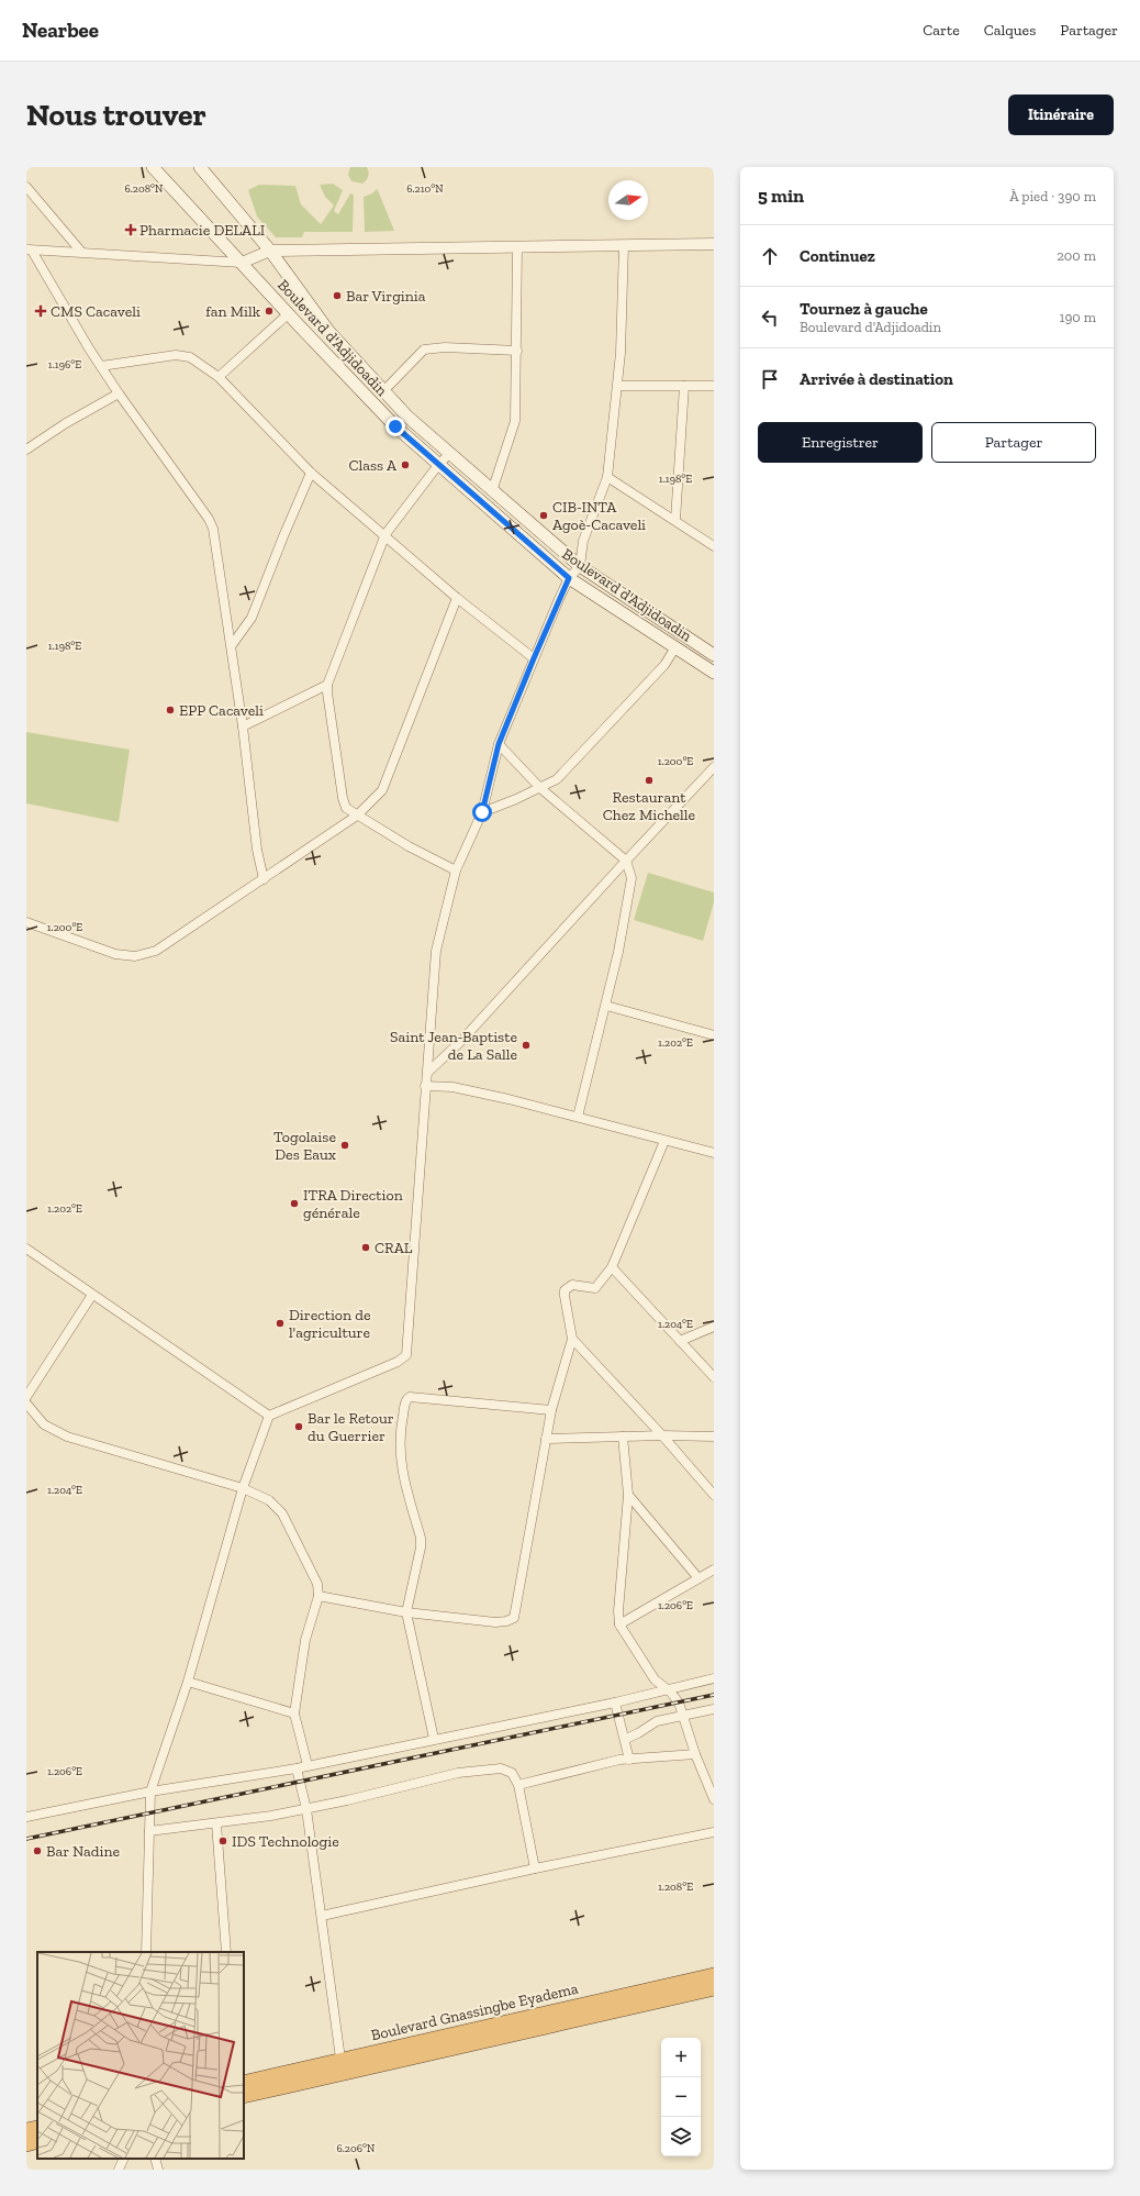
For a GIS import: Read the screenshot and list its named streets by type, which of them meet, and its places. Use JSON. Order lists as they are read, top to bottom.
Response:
{
  "streets": {
    "highway": ["Boulevard Gnassingbe Eyadema"],
    "main road": ["Boulevard d'Adjidoadin"]
  },
  "places": {
    "health": ["Pharmacie DELALI", "CMS Cacaveli"],
    "other": [
      "Bar Virginia",
      "fan Milk",
      "Class A",
      "CIB-INTA Agoè-Cacaveli",
      "EPP Cacaveli",
      "Restaurant Chez Michelle",
      "Saint Jean-Baptiste de La Salle",
      "Togolaise Des Eaux",
      "ITRA Direction générale",
      "CRAL",
      "Direction de l'agriculture",
      "Bar le Retour du Guerrier",
      "IDS Technologie",
      "Bar Nadine"
    ]
  },
  "north": "right",
  "page": {
    "header": "Nearbee",
    "nav": ["Carte", "Calques", "Partager"],
    "buttons": [
      "Itinéraire",
      ["Enregistrer", "Partager"]
    ],
    "title": "Nous trouver",
    "heading": ["5 min", "À pied · 390 m"],
    "list": [
      ["Continuez", "200 m"],
      ["Tournez à gauche", "Boulevard d'Adjidoadin", "190 m"],
      "Arrivée à destination"
    ],
    "map_buttons": ["+", "−"]
  },
  "coordinates": [
    "6.210°N",
    "6.208°N",
    "1.196°E",
    "1.198°E",
    "1.200°E",
    "1.202°E",
    "1.204°E",
    "1.206°E",
    "1.208°E",
    "6.206°N"
  ]
}
